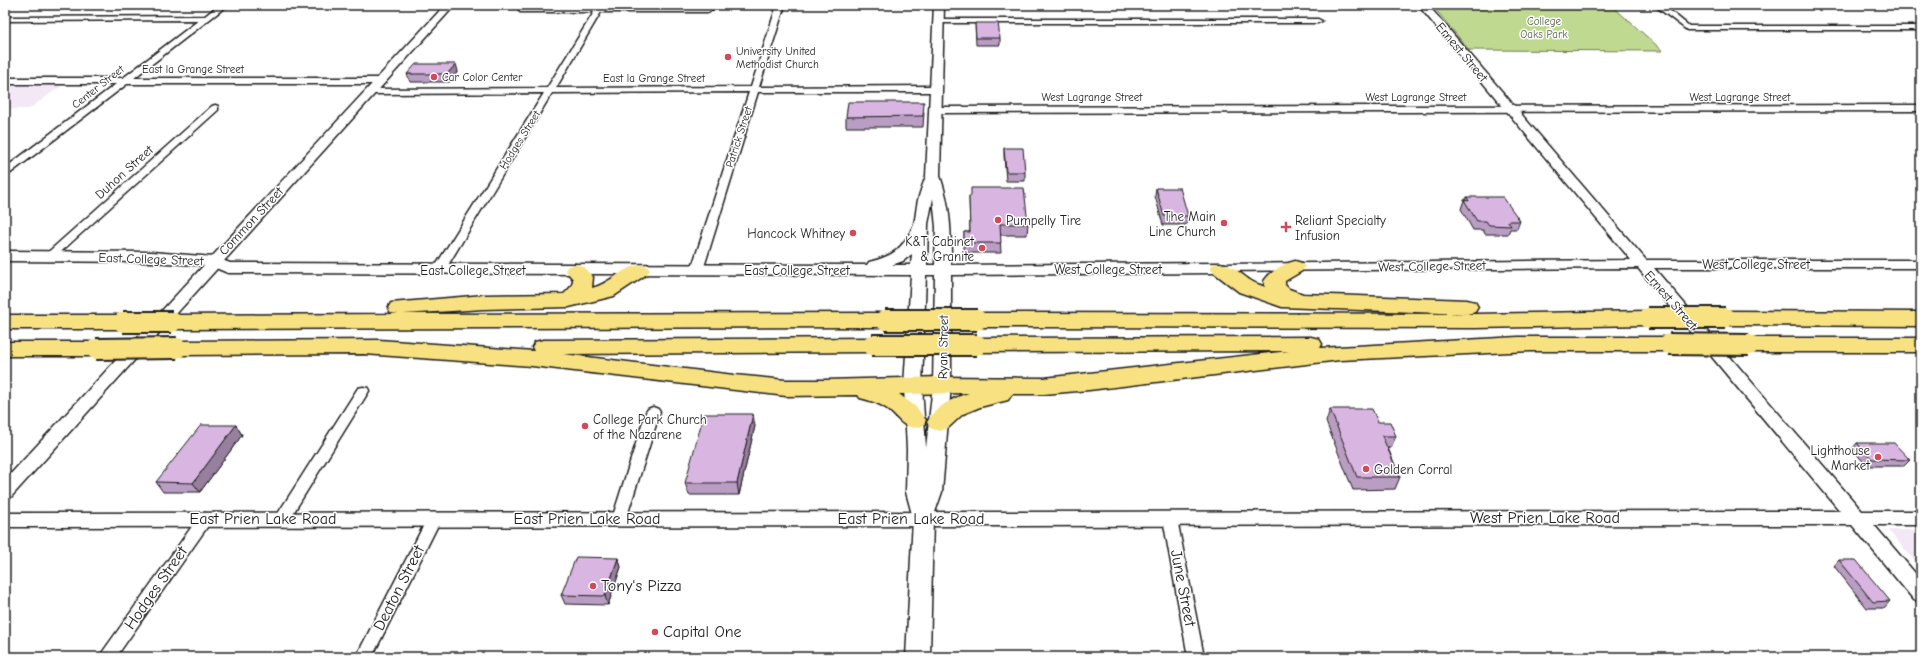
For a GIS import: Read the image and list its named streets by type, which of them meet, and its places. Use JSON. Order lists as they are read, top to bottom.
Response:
{
  "streets": {
    "main road": ["East College Street", "West College Street", "Ryan Street"],
    "street": [
      "Ernest Street",
      "East la Grange Street",
      "Center Street",
      "West Lagrange Street",
      "Patrick Street",
      "Hodges Street",
      "Duhon Street",
      "Common Street",
      "West Prien Lake Road",
      "East Prien Lake Road",
      "Deaton Street",
      "June Street"
    ]
  },
  "crossings": [
    ["Ernest Street", "West Lagrange Street"],
    ["Ernest Street", "West College Street"],
    ["Ernest Street", "West Prien Lake Road"],
    ["East la Grange Street", "Center Street"],
    ["East la Grange Street", "Patrick Street"],
    ["East la Grange Street", "Hodges Street"],
    ["East la Grange Street", "Common Street"],
    ["East la Grange Street", "Ryan Street"],
    ["West Lagrange Street", "Ryan Street"],
    ["Patrick Street", "East College Street"],
    ["Hodges Street", "East College Street"],
    ["Hodges Street", "East Prien Lake Road"],
    ["Duhon Street", "East College Street"],
    ["Common Street", "East College Street"],
    ["East College Street", "West College Street"],
    ["East College Street", "Ryan Street"],
    ["West College Street", "Ryan Street"],
    ["Ryan Street", "East Prien Lake Road"],
    ["West Prien Lake Road", "East Prien Lake Road"],
    ["West Prien Lake Road", "June Street"],
    ["East Prien Lake Road", "Deaton Street"],
    ["East Prien Lake Road", "June Street"]
  ],
  "parks": ["College Oaks Park"],
  "places": {
    "other": [
      "University United Methodist Church",
      "Car Color Center",
      "Pumpelly Tire",
      "The Main Line Church",
      "Hancock Whitney",
      "K&T Cabinet & Granite",
      "College Park Church of the Nazarene",
      "Lighthouse Market",
      "Golden Corral",
      "Tony's Pizza",
      "Capital One"
    ],
    "health": ["Reliant Specialty Infusion"]
  }
}
